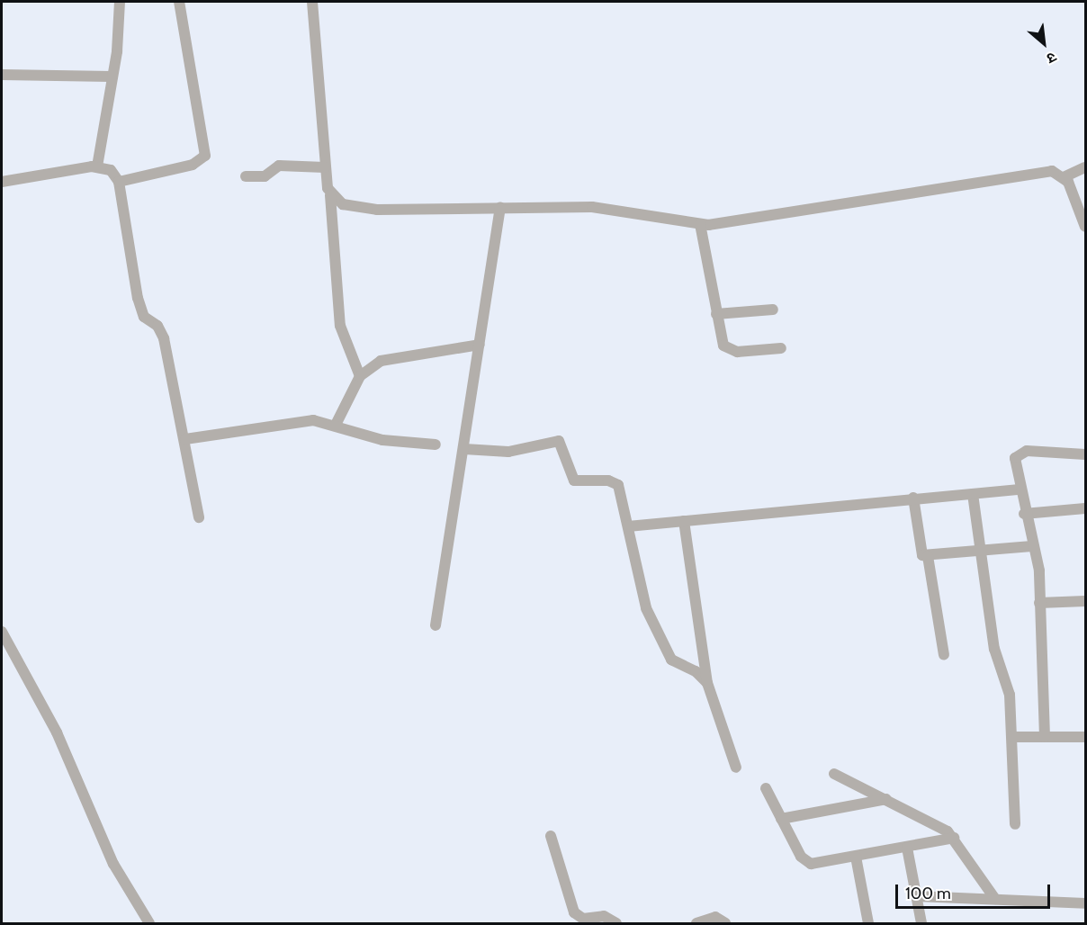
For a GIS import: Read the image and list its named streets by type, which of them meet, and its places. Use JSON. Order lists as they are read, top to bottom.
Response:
{
  "scale_bar": "100 m",
  "north": "bottom right"
}
